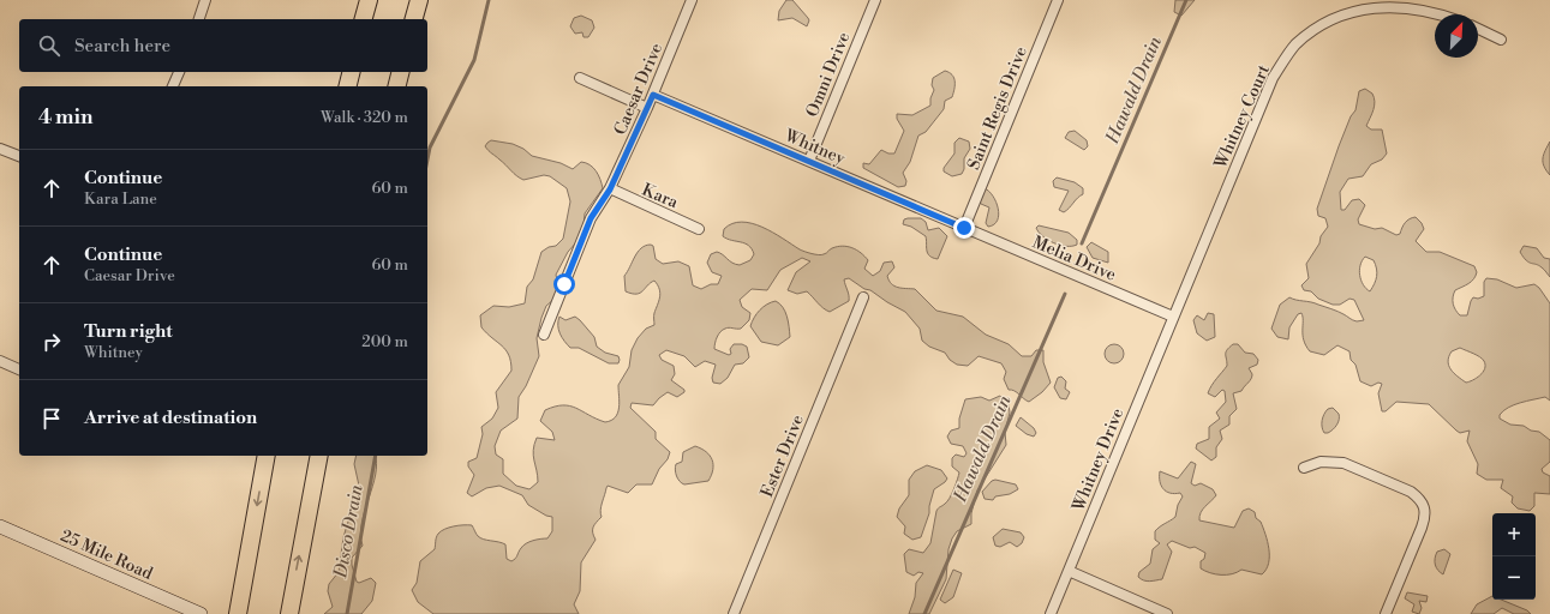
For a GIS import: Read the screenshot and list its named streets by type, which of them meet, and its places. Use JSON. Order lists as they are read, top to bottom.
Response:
{
  "streets": {
    "street": [
      "Omni Drive",
      "Caesar Drive",
      "Saint Regis Drive",
      "Whitney Court",
      "Whitney",
      "Kara",
      "Melia Drive",
      "Ester Drive",
      "Whitney Drive",
      "25 Mile Road"
    ]
  },
  "crossings": [
    ["Omni Drive", "Whitney"],
    ["Caesar Drive", "Whitney"],
    ["Caesar Drive", "Kara"],
    ["Saint Regis Drive", "Whitney"],
    ["Saint Regis Drive", "Melia Drive"],
    ["Whitney Court", "Melia Drive"],
    ["Whitney Court", "Whitney Drive"],
    ["Whitney", "Melia Drive"],
    ["Melia Drive", "Whitney Drive"]
  ],
  "water": ["Hawald Drain", "Disco Drain"],
  "north": "top right",
  "page": {
    "search": "Search here",
    "heading": ["4 min", "Walk · 320 m"],
    "list": [
      ["Continue", "Kara Lane", "60 m"],
      ["Continue", "Caesar Drive", "60 m"],
      ["Turn right", "Whitney", "200 m"],
      "Arrive at destination"
    ],
    "map_buttons": ["+", "−"]
  }
}
